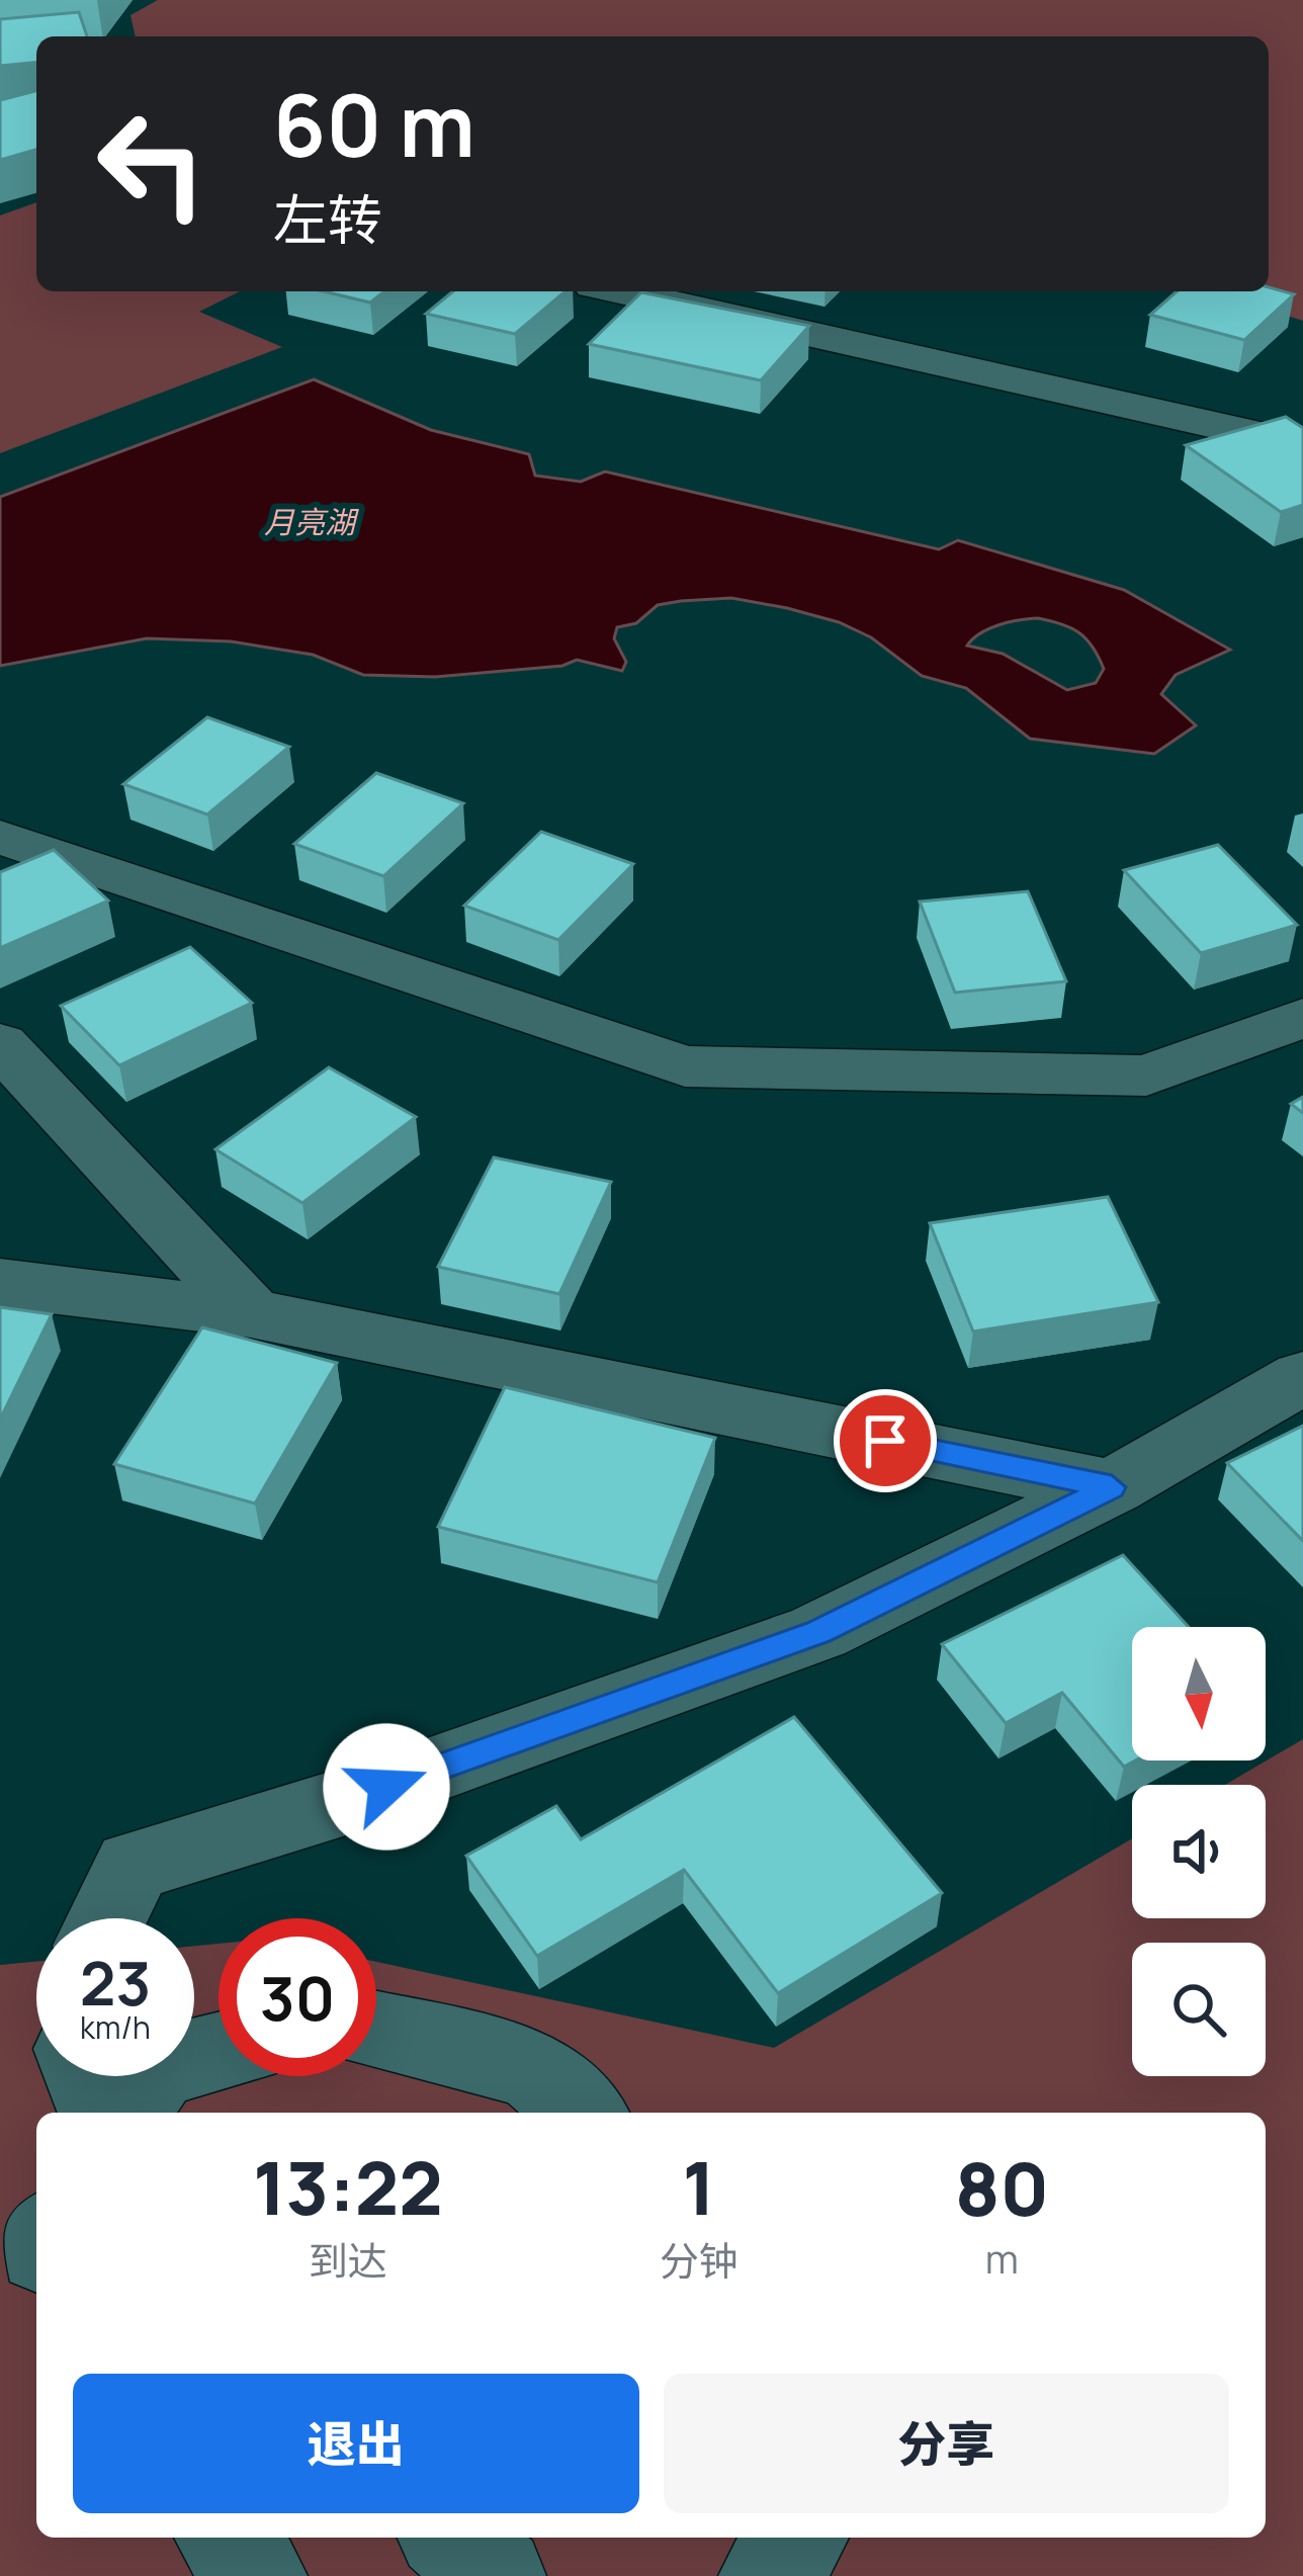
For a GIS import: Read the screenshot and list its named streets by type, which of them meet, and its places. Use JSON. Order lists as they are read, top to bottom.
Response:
{
  "water": ["月亮湖"],
  "north": "bottom",
  "page": {
    "turn": ["60 m", "左转"],
    "speed": "23 km/h",
    "limit": "30",
    "eta": [
      "13:22",
      "到达",
      "1",
      "分钟",
      "80",
      "m"
    ],
    "buttons": ["退出", "分享"]
  }
}
